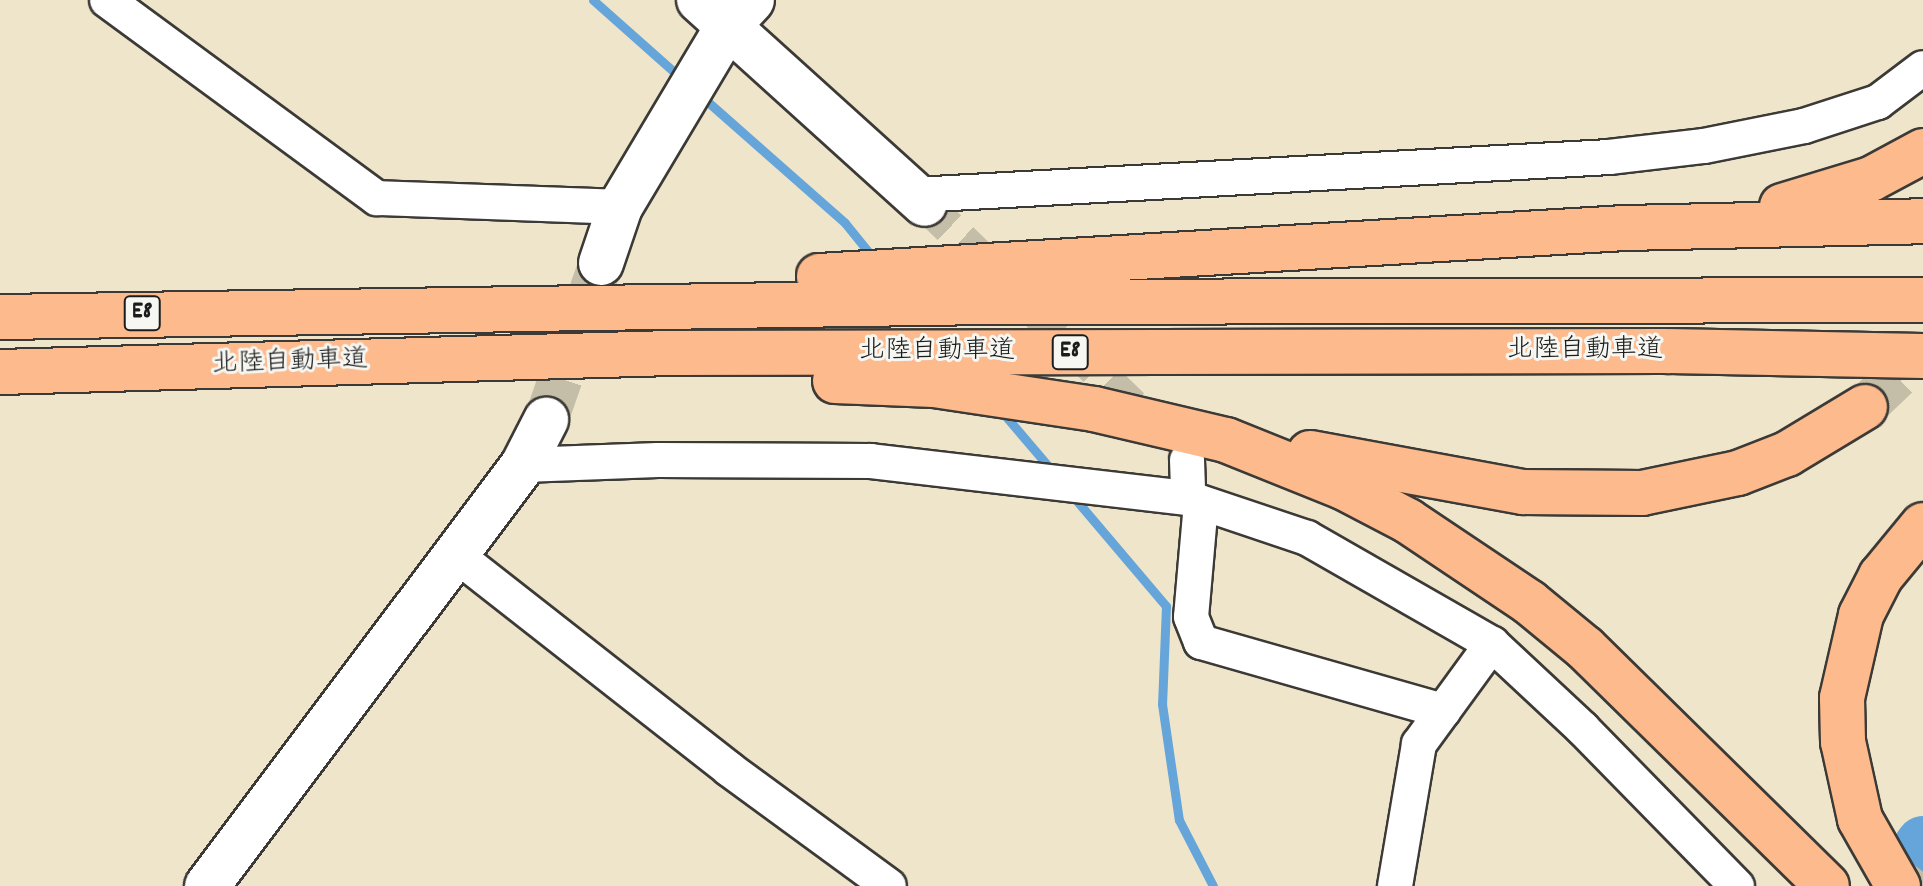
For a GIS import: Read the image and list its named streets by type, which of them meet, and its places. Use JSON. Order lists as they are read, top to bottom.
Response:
{
  "streets": {
    "highway": ["E8", "北陸自動車道"]
  }
}
